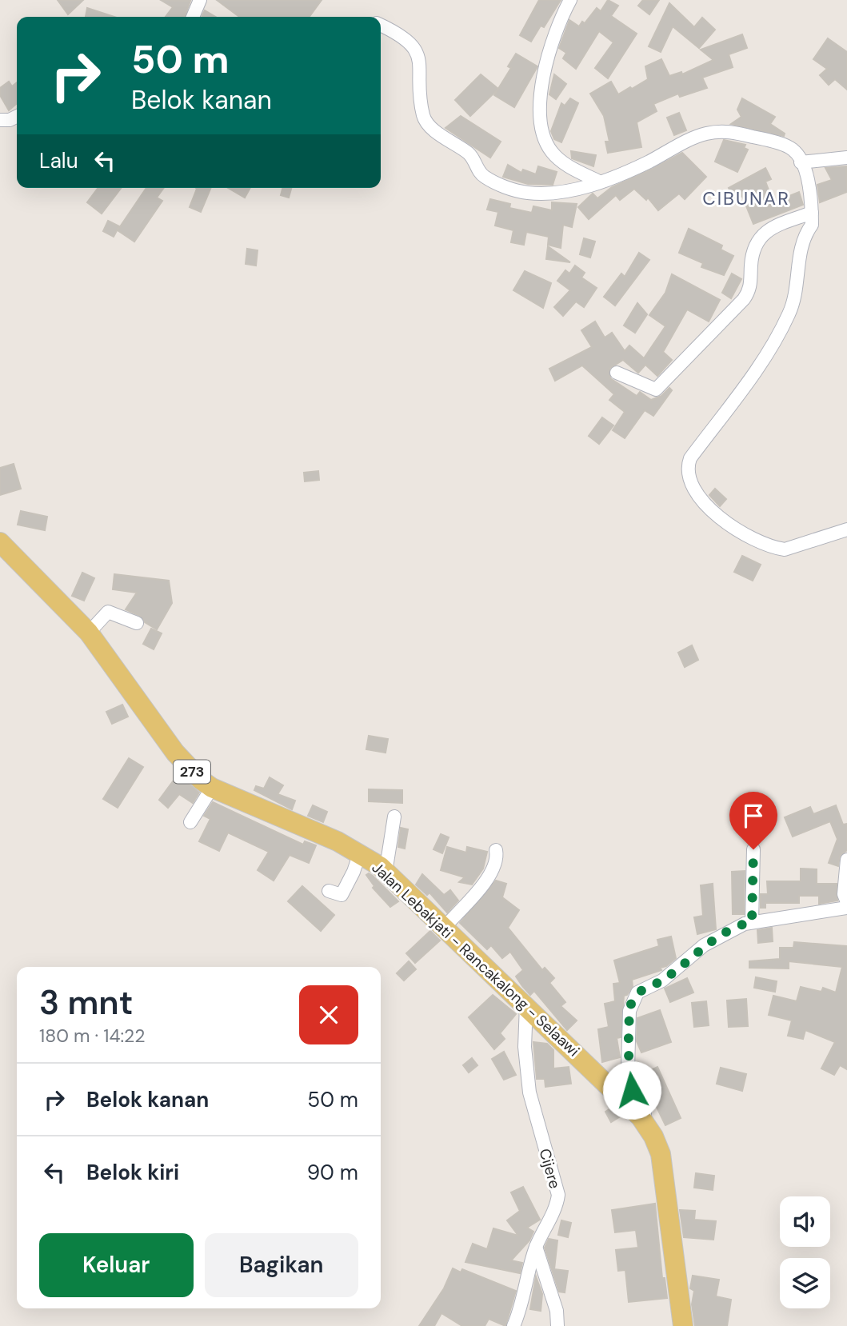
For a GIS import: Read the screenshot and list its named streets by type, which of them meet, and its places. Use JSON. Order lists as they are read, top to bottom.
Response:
{
  "streets": {
    "main road": ["273", "Jalan Lebakjati - Rancakalong - Selaawi"],
    "street": ["Cijere"]
  },
  "crossings": [
    ["Jalan Lebakjati - Rancakalong - Selaawi", "Cijere"]
  ],
  "districts": ["CIBUNAR"],
  "page": {
    "turn": ["50 m", "Belok kanan"],
    "then": "Lalu",
    "heading": ["3 mnt", "180 m · 14:22"],
    "list": [
      {
        "name": "Belok kanan",
        "value": "50 m"
      },
      {
        "name": "Belok kiri",
        "value": "90 m"
      }
    ],
    "buttons": ["Keluar", "Bagikan"]
  }
}
